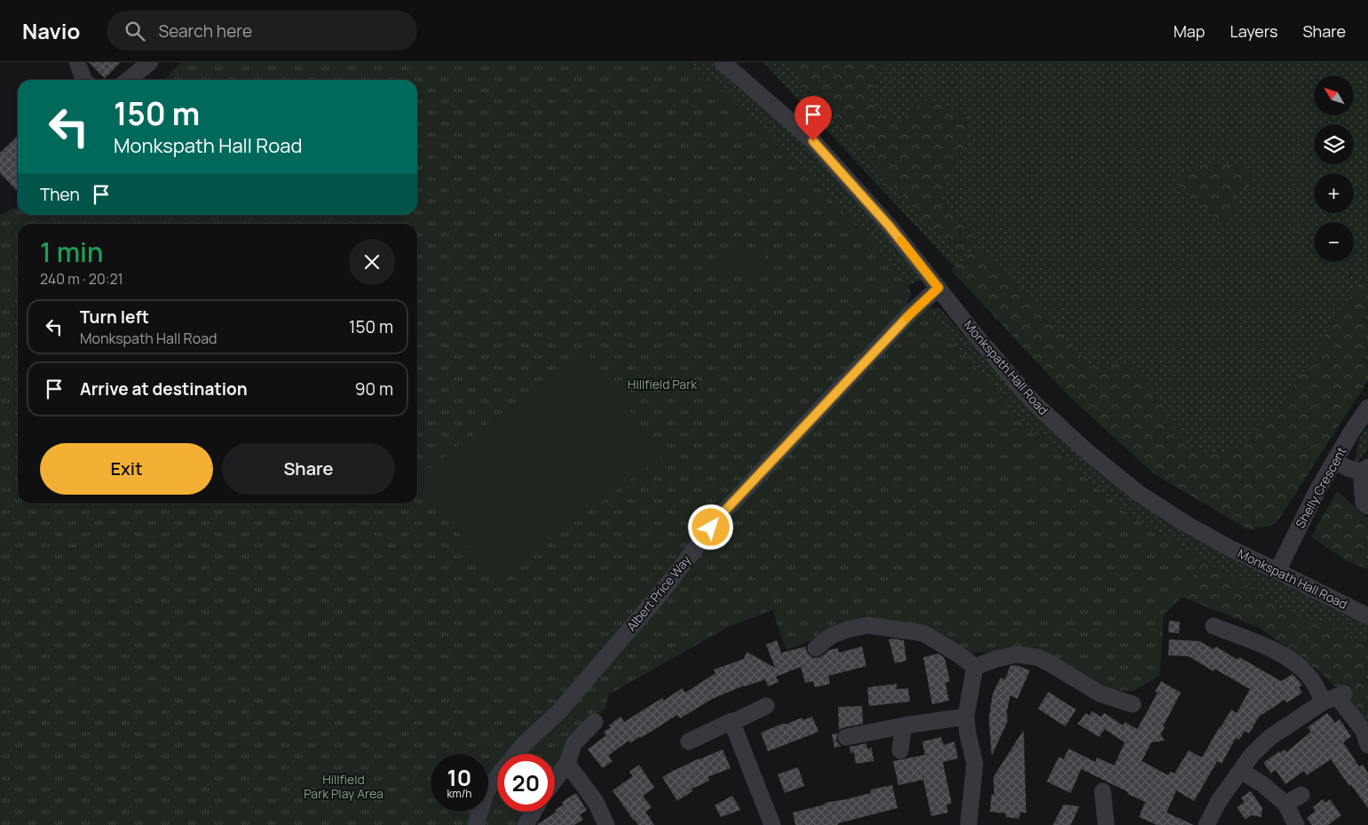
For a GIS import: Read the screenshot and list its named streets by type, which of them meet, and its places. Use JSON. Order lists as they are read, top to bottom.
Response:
{
  "streets": {
    "street": ["Monkspath Hall Road", "Shelly Crescent", "Albert Price Way"]
  },
  "crossings": [
    ["Monkspath Hall Road", "Shelly Crescent"],
    ["Monkspath Hall Road", "Albert Price Way"]
  ],
  "parks": ["Hillfield Park", "Hillfield Park Play Area"],
  "north": "top left",
  "page": {
    "header": "Navio",
    "search": "Search here",
    "nav": ["Map", "Layers", "Share"],
    "map_buttons": ["+", "−"],
    "turn": ["150 m", "Monkspath Hall Road"],
    "then": "Then",
    "heading": ["1 min", "240 m · 20:21"],
    "list": [
      {
        "name": "Turn left",
        "note": "Monkspath Hall Road",
        "value": "150 m"
      },
      {
        "name": "Arrive at destination",
        "value": "90 m"
      }
    ],
    "buttons": ["Exit", "Share"],
    "speed": "10 km/h",
    "limit": "20"
  }
}
